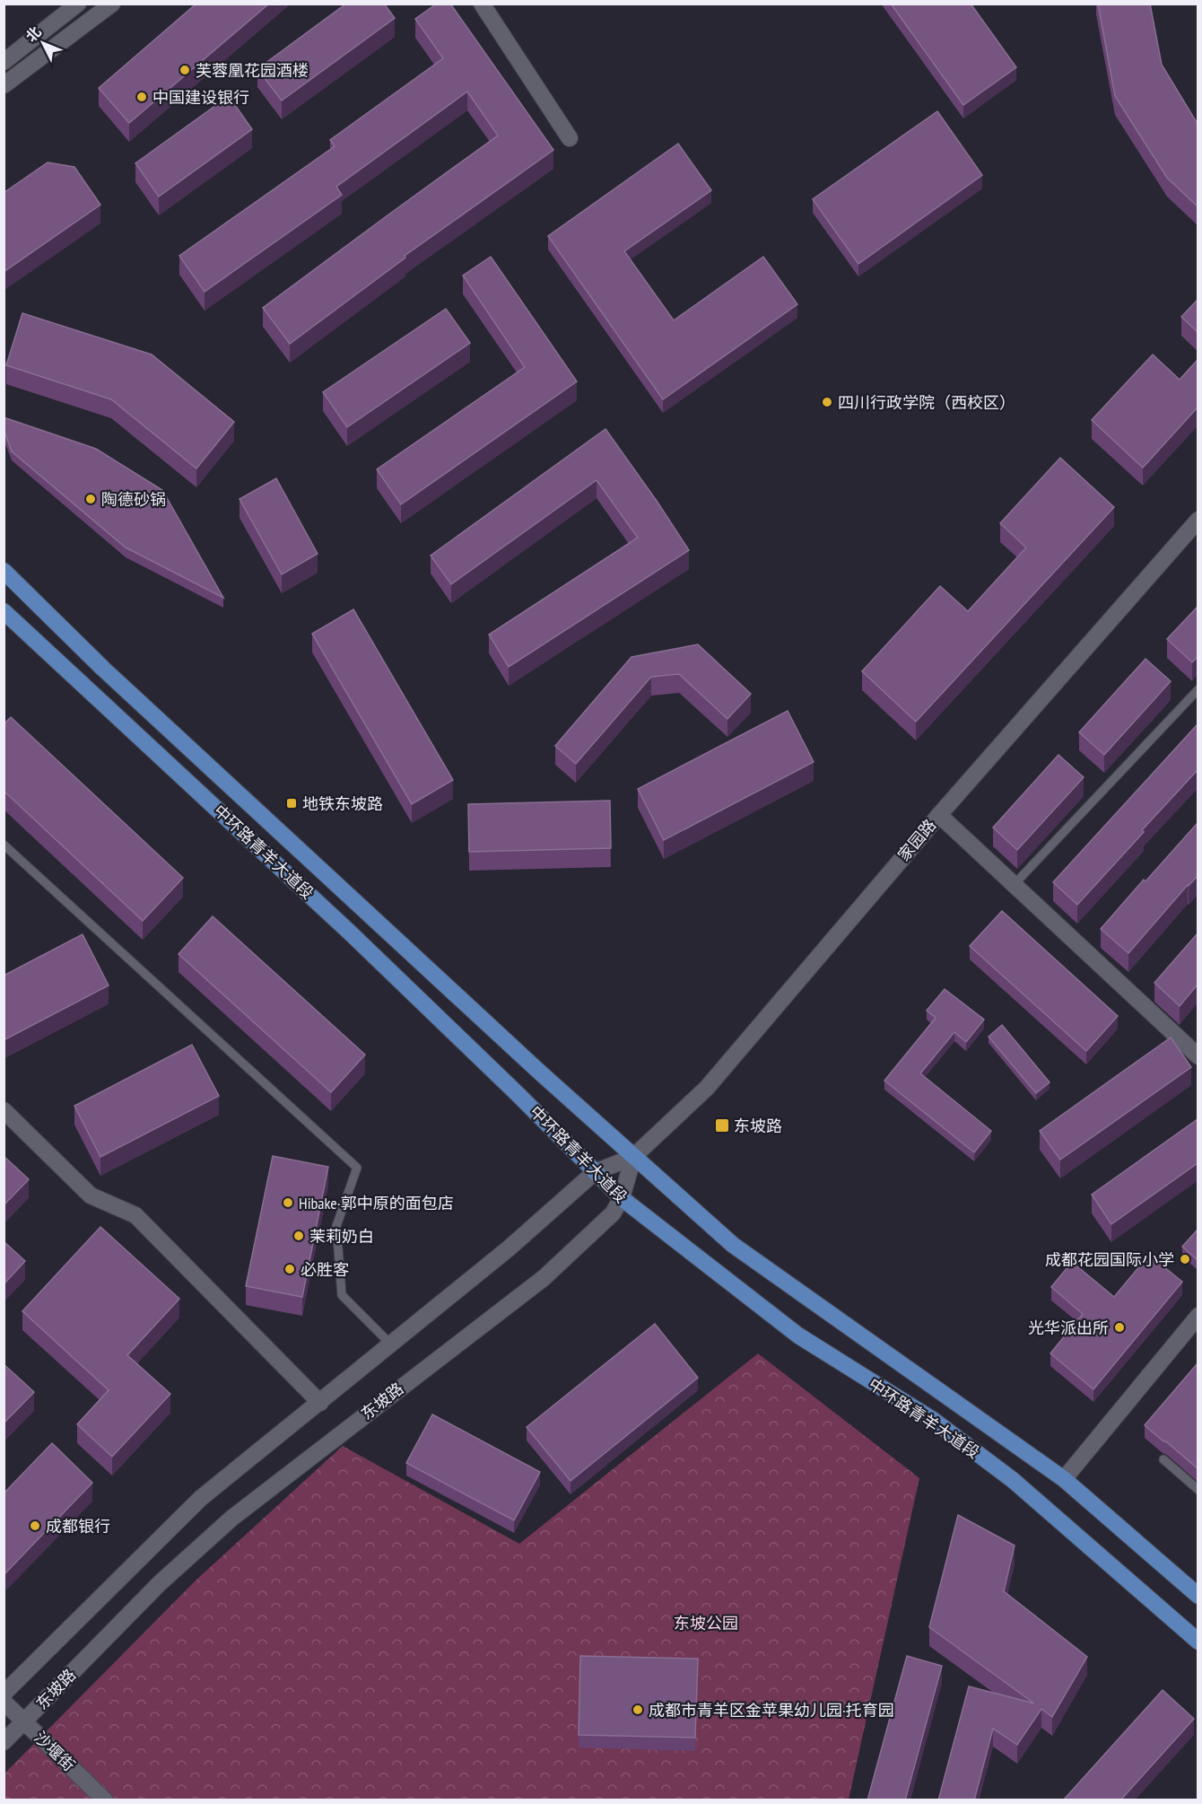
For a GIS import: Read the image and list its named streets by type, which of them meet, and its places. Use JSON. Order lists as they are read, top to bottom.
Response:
{
  "streets": {
    "main road": ["中环路青羊大道段"],
    "street": ["家园路", "东坡路", "沙堰街"]
  },
  "crossings": [
    ["家园路", "中环路青羊大道段"],
    ["家园路", "东坡路"],
    ["中环路青羊大道段", "东坡路"],
    ["东坡路", "沙堰街"]
  ],
  "parks": ["东坡公园"],
  "places": {
    "other": [
      "芙蓉凰花园酒楼",
      "中国建设银行",
      "四川行政学院（西校区）",
      "陶德砂锅",
      "Hibake·郭中原的面包店",
      "茉莉奶白",
      "成都花园国际小学",
      "必胜客",
      "光华派出所",
      "成都银行",
      "成都市青羊区金苹果幼儿园·托育园"
    ],
    "transit": ["地铁东坡路", "东坡路"]
  },
  "north": "top left"
}
